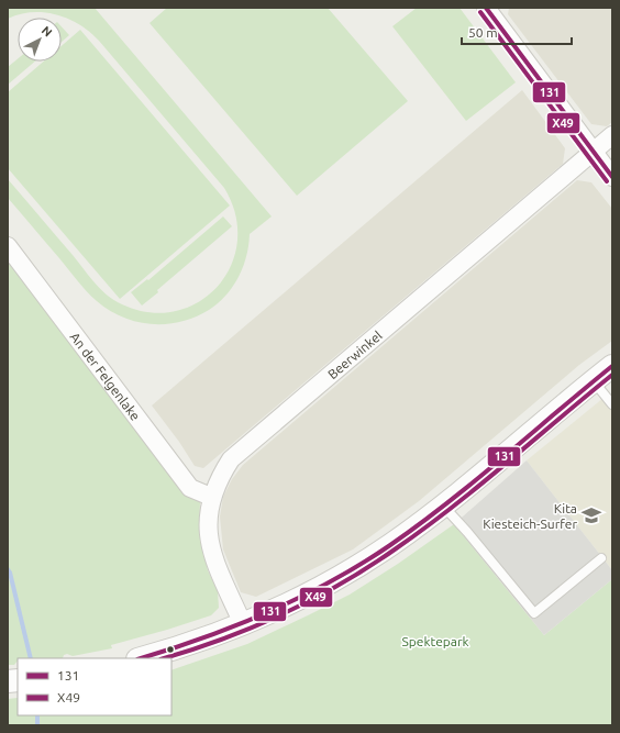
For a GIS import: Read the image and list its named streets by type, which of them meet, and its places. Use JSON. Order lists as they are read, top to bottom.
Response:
{
  "streets": {
    "street": ["Beerwinkel", "An der Felgenlake"]
  },
  "crossings": [
    ["Beerwinkel", "An der Felgenlake"]
  ],
  "parks": ["Spektepark"],
  "places": {
    "school or university": ["Kita Kiesteich-Surfer"]
  },
  "lines": ["transit line 131", "transit line X49"],
  "legend": ["131", "X49"],
  "scale_bar": "50 m",
  "north": "top right"
}
